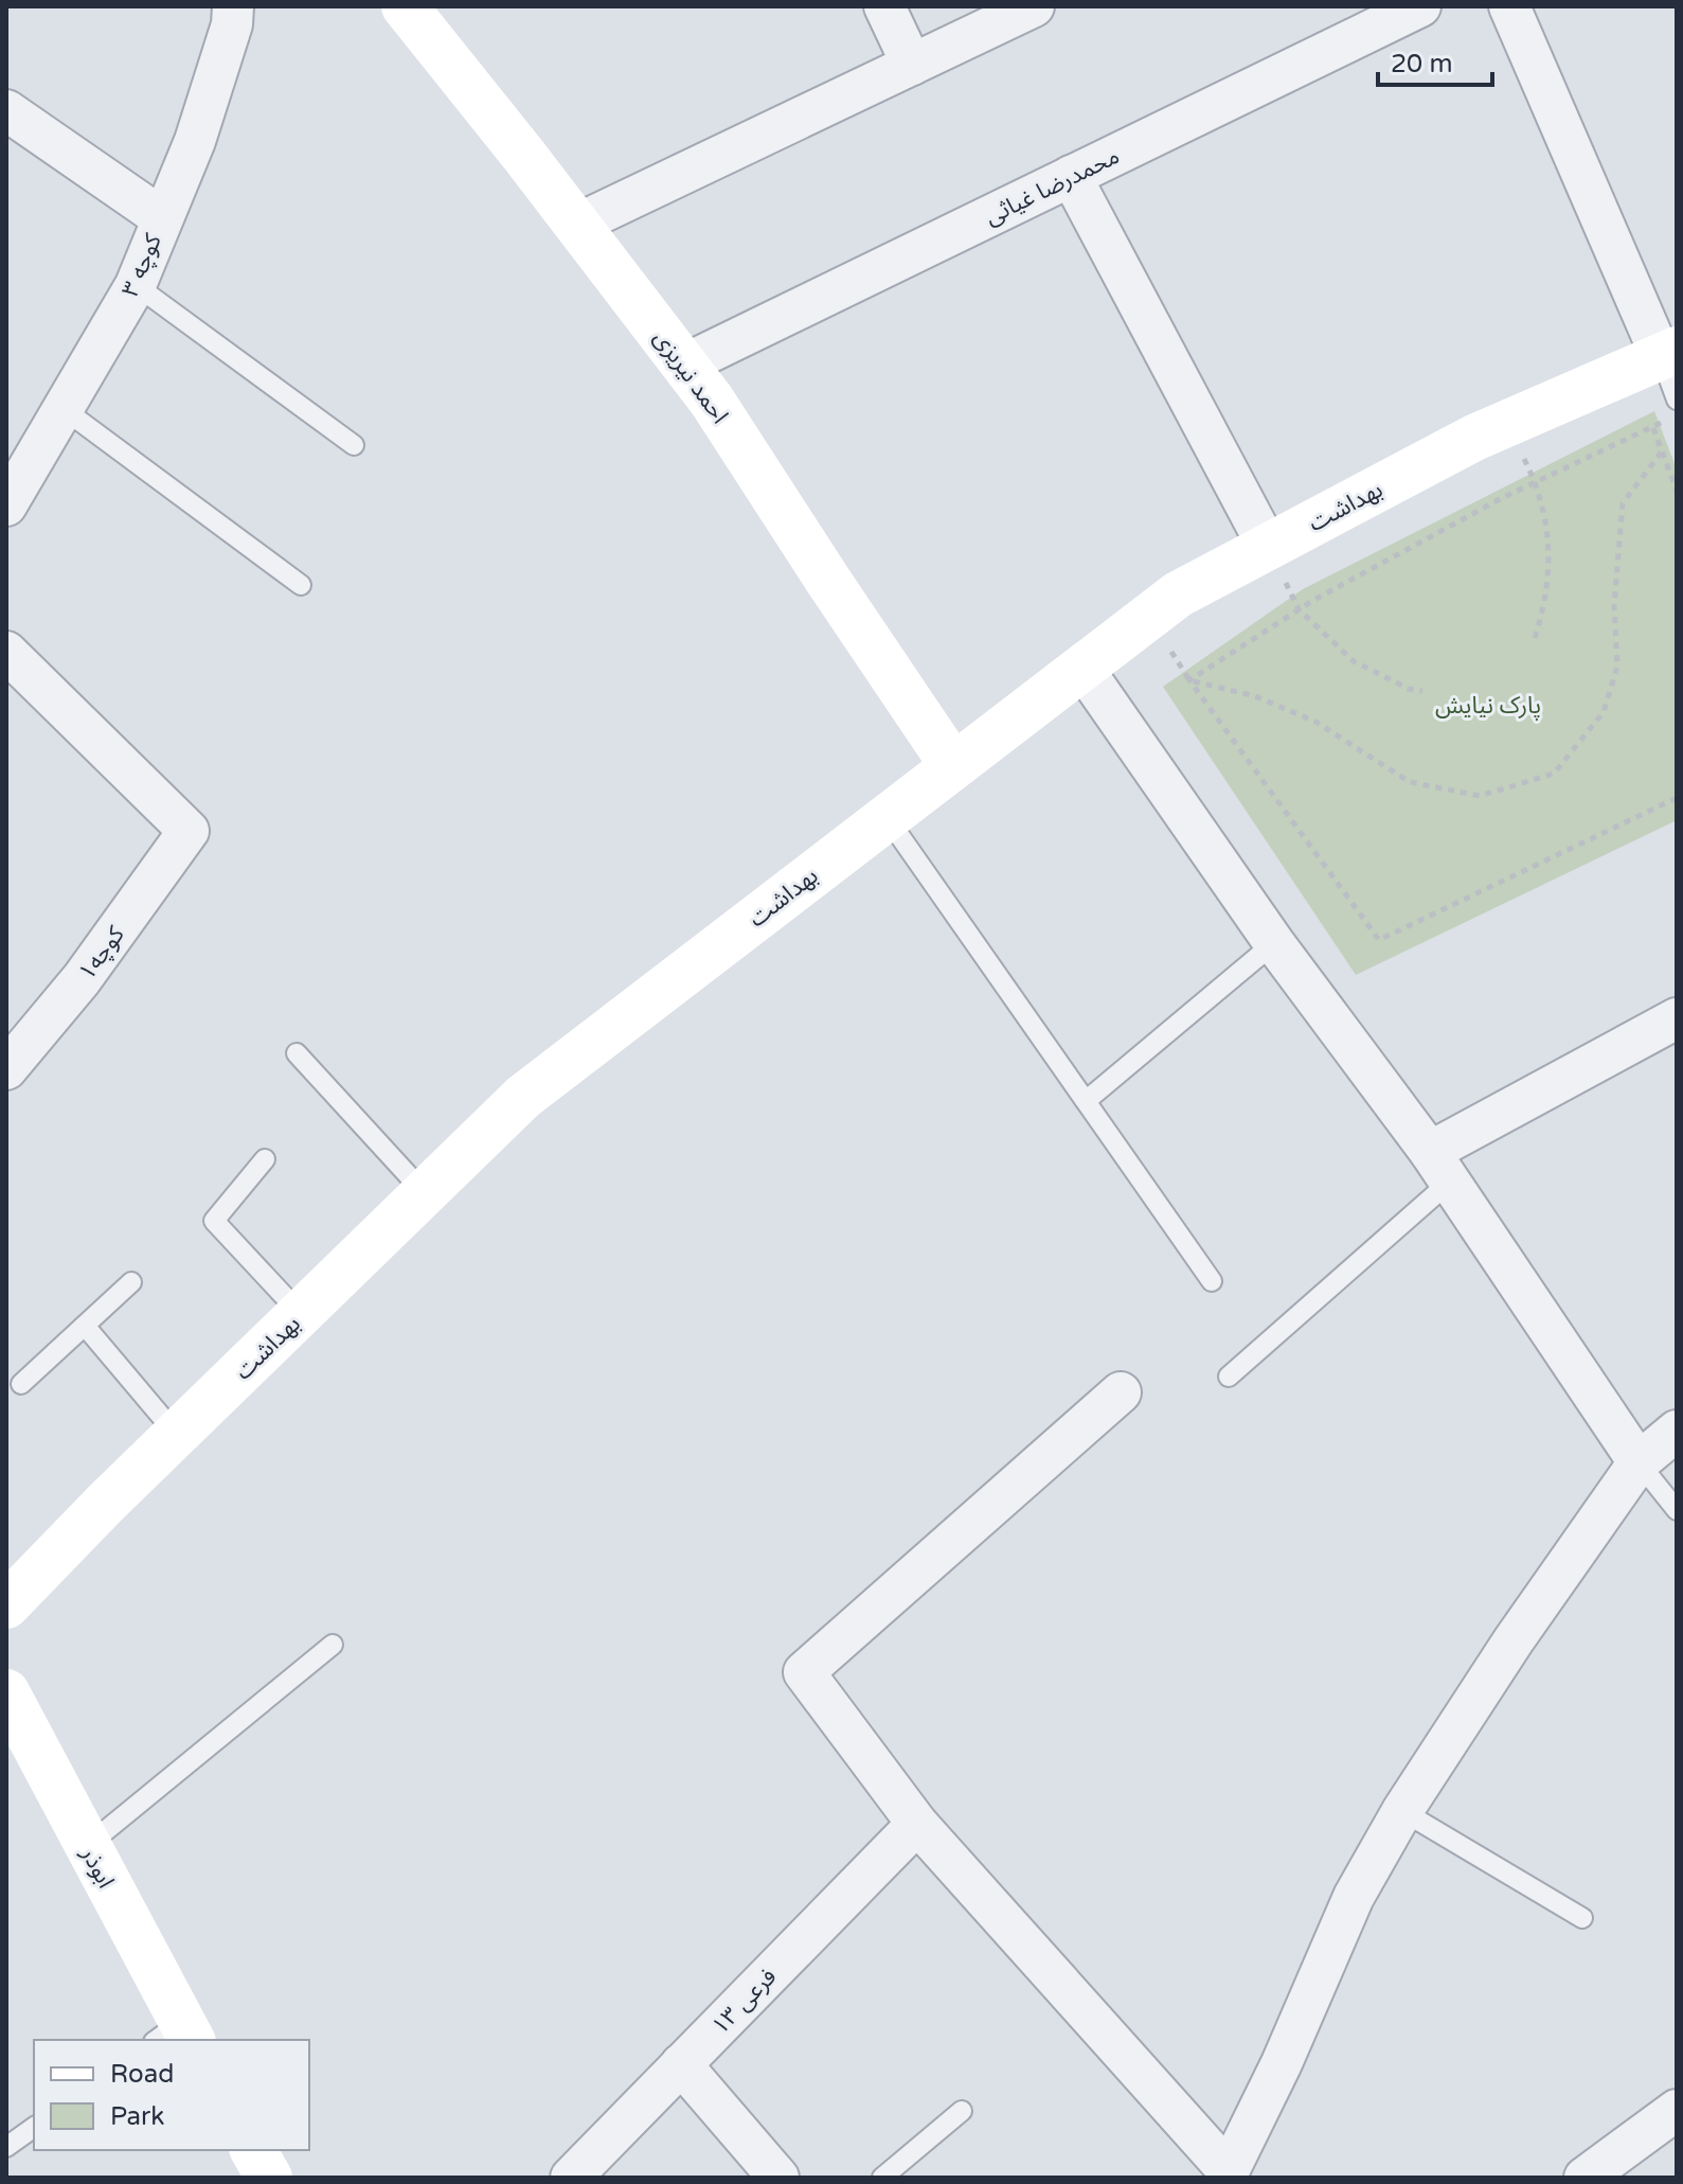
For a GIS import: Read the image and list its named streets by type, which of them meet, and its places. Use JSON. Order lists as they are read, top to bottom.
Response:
{
  "streets": {
    "street": [
      "محمدرضا غیاثی",
      "کوچه ۳",
      "احمد نیریزی",
      "بهداشت",
      "کوچه۱",
      "ابوذر",
      "فرعی ۱۳"
    ]
  },
  "crossings": [
    ["محمدرضا غیاثی", "احمد نیریزی"],
    ["احمد نیریزی", "بهداشت"]
  ],
  "parks": ["پارک نیایش"],
  "legend": ["Road", "Park"],
  "scale_bar": "20 m"
}
